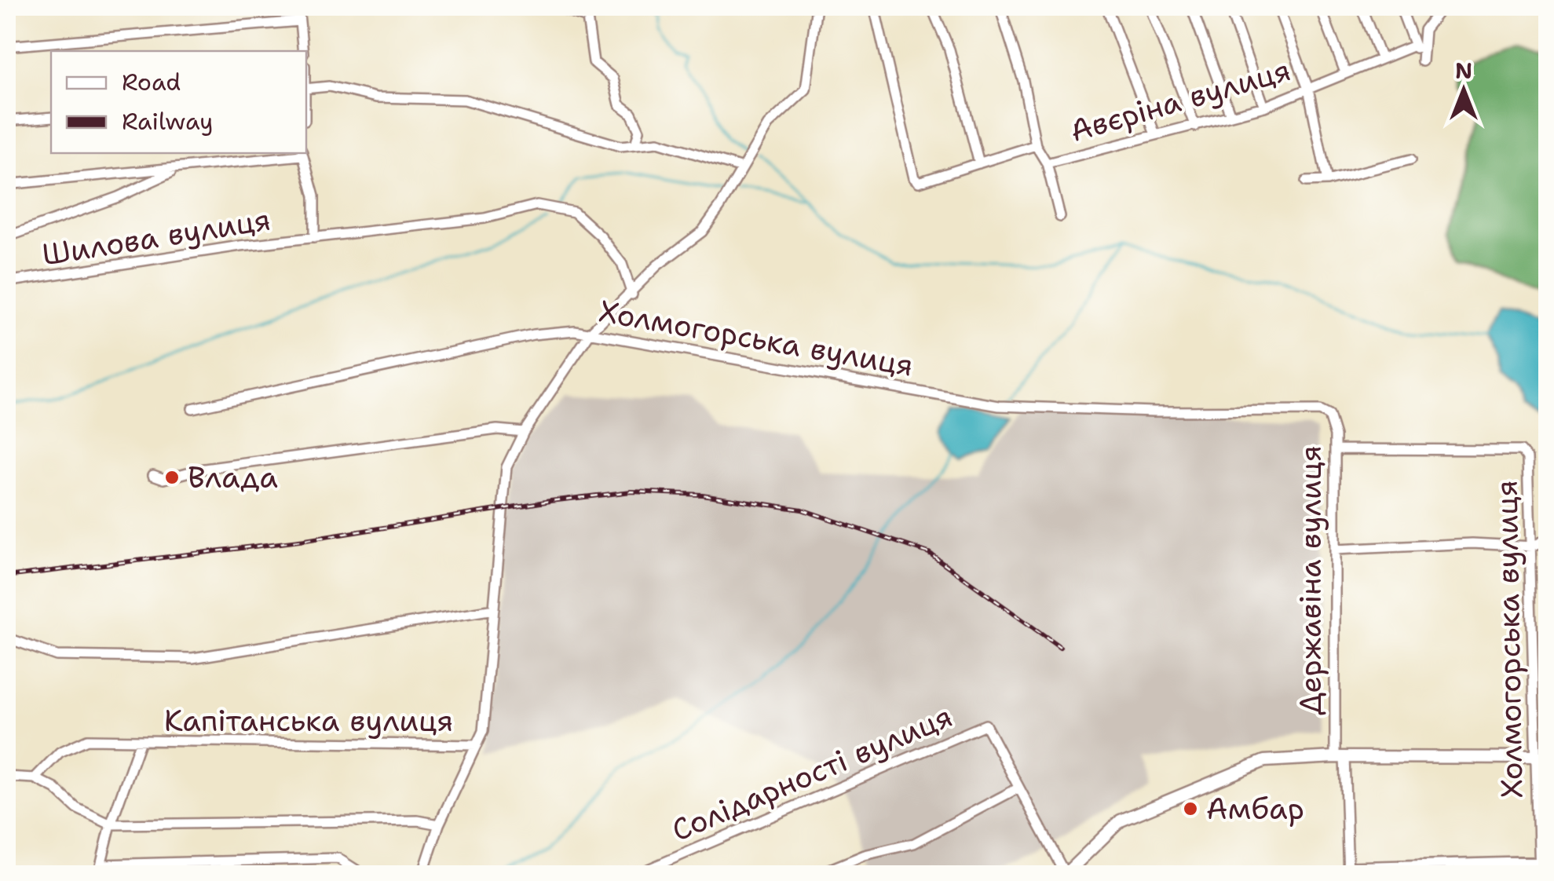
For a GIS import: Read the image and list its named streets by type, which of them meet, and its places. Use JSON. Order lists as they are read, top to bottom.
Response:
{
  "streets": {
    "street": [
      "Авєріна вулиця",
      "Шилова вулиця",
      "Холмогорська вулиця",
      "Державіна вулиця",
      "Капітанська вулиця",
      "Солідарності вулиця"
    ]
  },
  "crossings": [
    ["Холмогорська вулиця", "Державіна вулиця"]
  ],
  "places": ["Влада", "Амбар"],
  "legend": ["Road", "Railway"],
  "north": "top"
}
